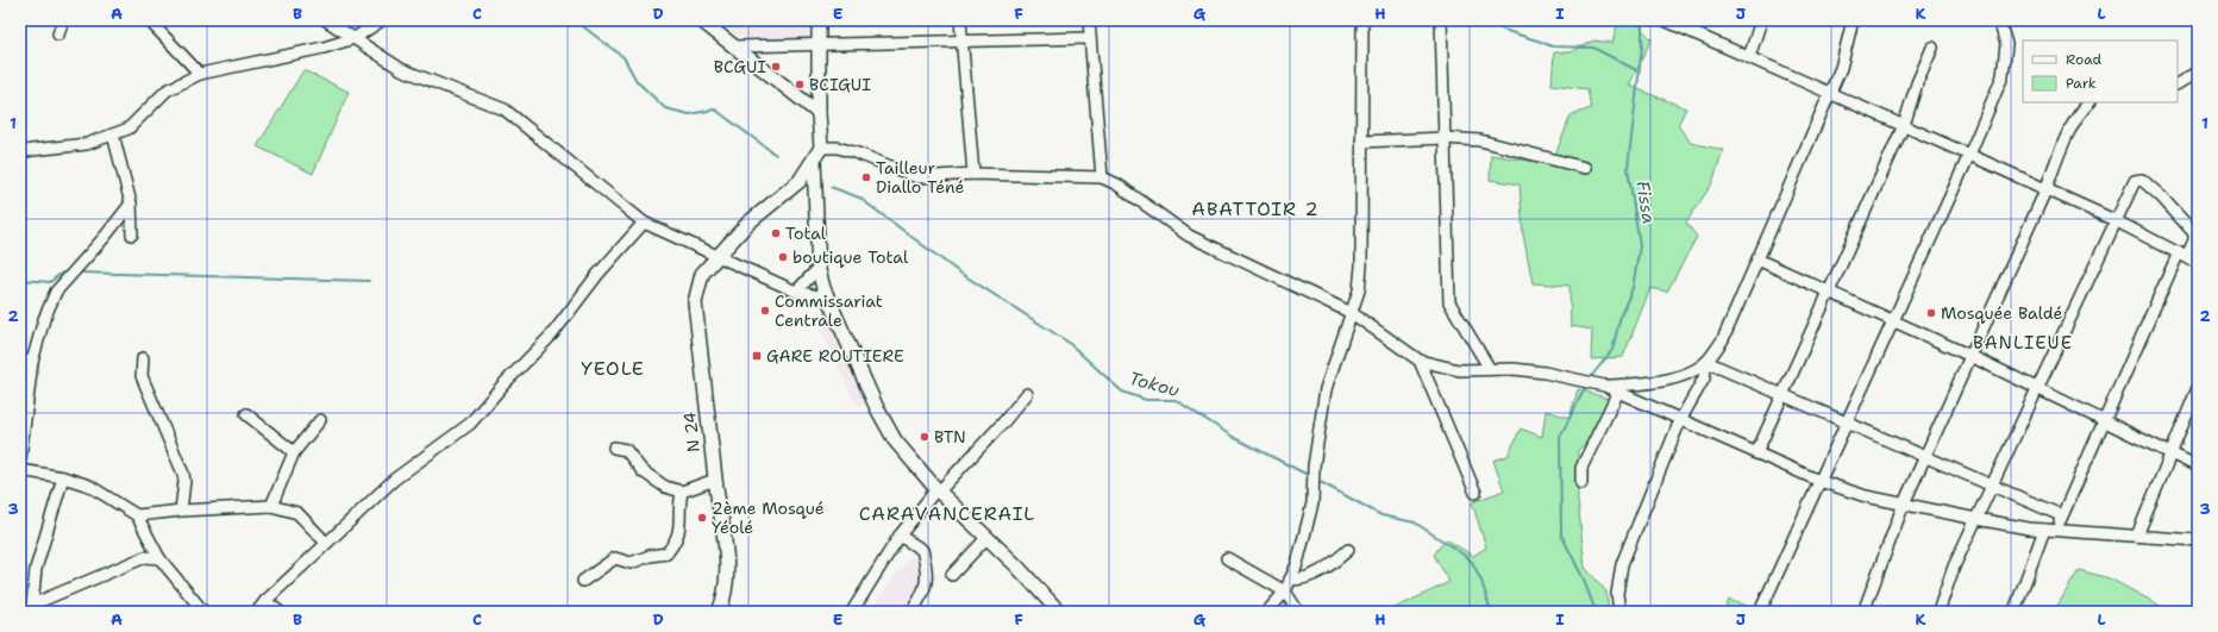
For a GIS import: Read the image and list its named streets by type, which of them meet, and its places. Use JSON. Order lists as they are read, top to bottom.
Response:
{
  "streets": {
    "main road": ["N 24"]
  },
  "districts": [
    "ABATTOIR 2",
    "BANLIEUE",
    "YEOLE",
    "CARAVANCERAIL"
  ],
  "water": ["Fissa", "Tokou"],
  "places": {
    "other": [
      "BCGUI",
      "BCIGUI",
      "Tailleur Diallo Téné",
      "Total",
      "boutique Total",
      "Commissariat Centrale",
      "Mosquée Baldé",
      "BTN",
      "2ème Mosqué Yéolé"
    ],
    "transit": ["GARE ROUTIERE"]
  },
  "legend": ["Road", "Park"],
  "grid": {
    "columns": [
      "A",
      "B",
      "C",
      "D",
      "E",
      "F",
      "G",
      "H",
      "I",
      "J",
      "K",
      "L"
    ],
    "rows": ["1", "2", "3"]
  }
}
